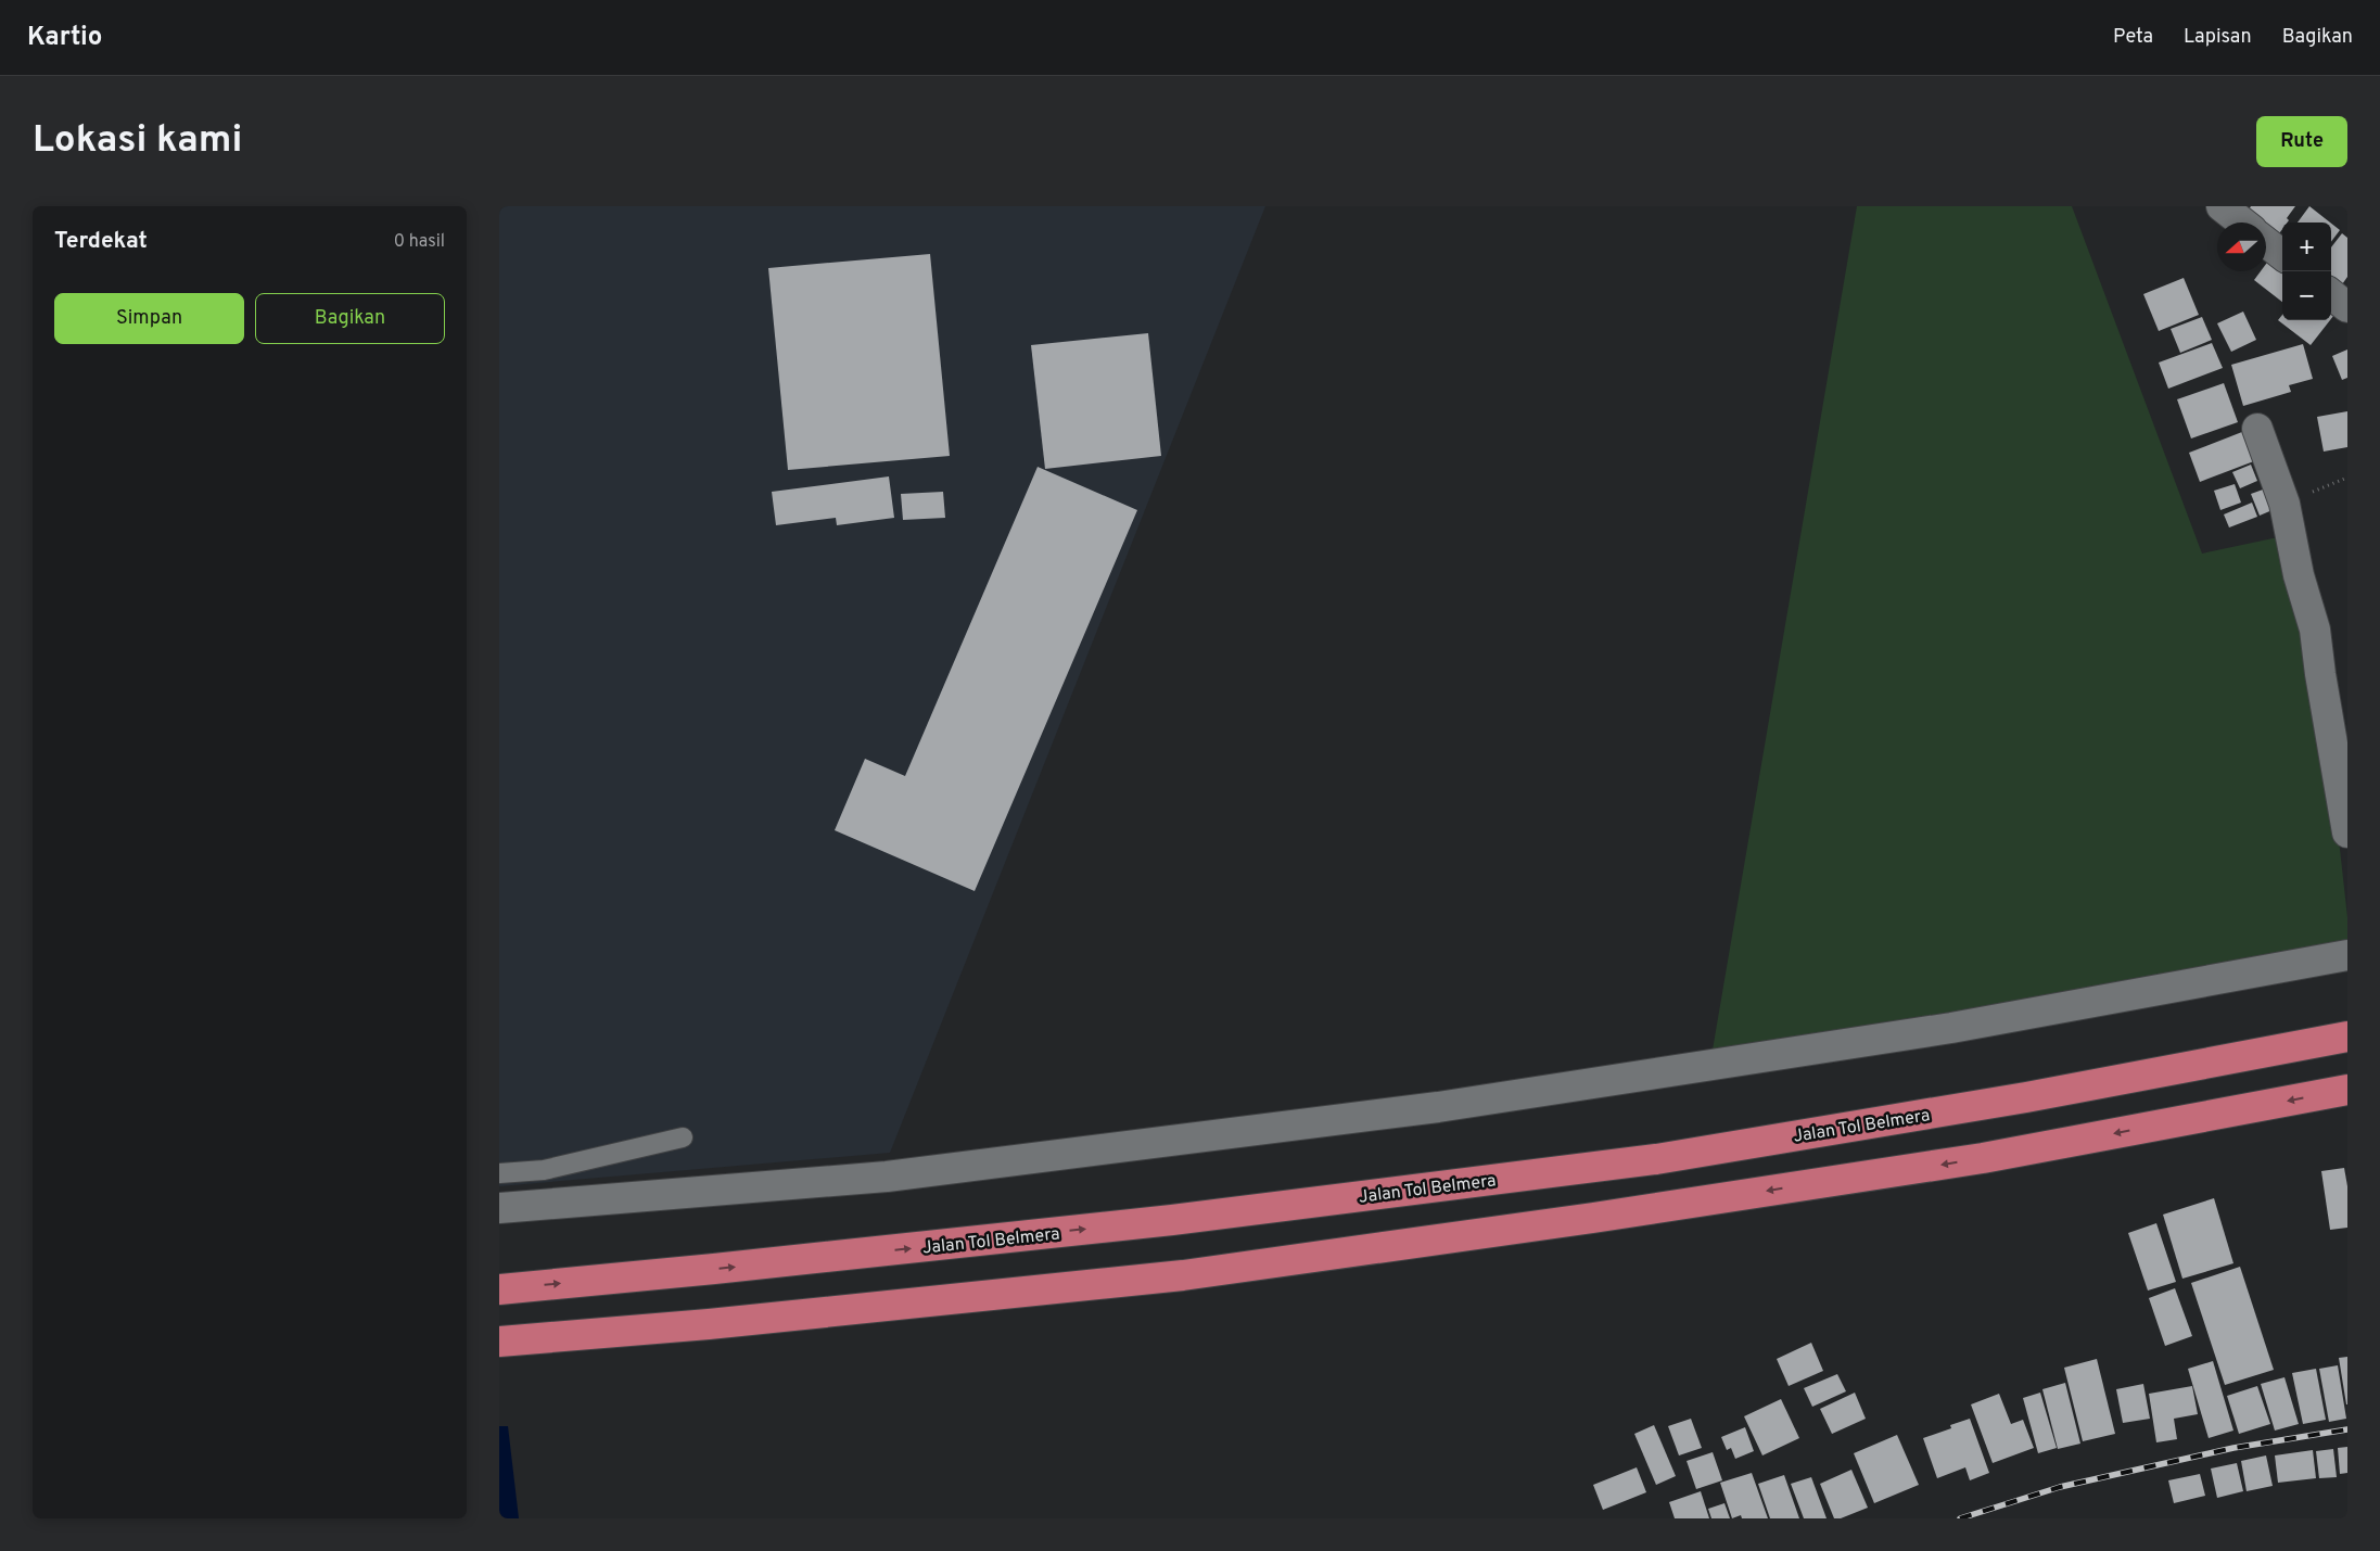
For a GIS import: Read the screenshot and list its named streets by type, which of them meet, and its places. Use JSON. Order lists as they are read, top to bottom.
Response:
{
  "streets": {
    "highway": ["Jalan Tol Belmera"]
  },
  "north": "left",
  "page": {
    "header": "Kartio",
    "nav": ["Peta", "Lapisan", "Bagikan"],
    "buttons": [
      "Rute",
      ["Simpan", "Bagikan"]
    ],
    "title": "Lokasi kami",
    "heading": ["Terdekat", "0 hasil"],
    "map_buttons": ["+", "−"]
  }
}
